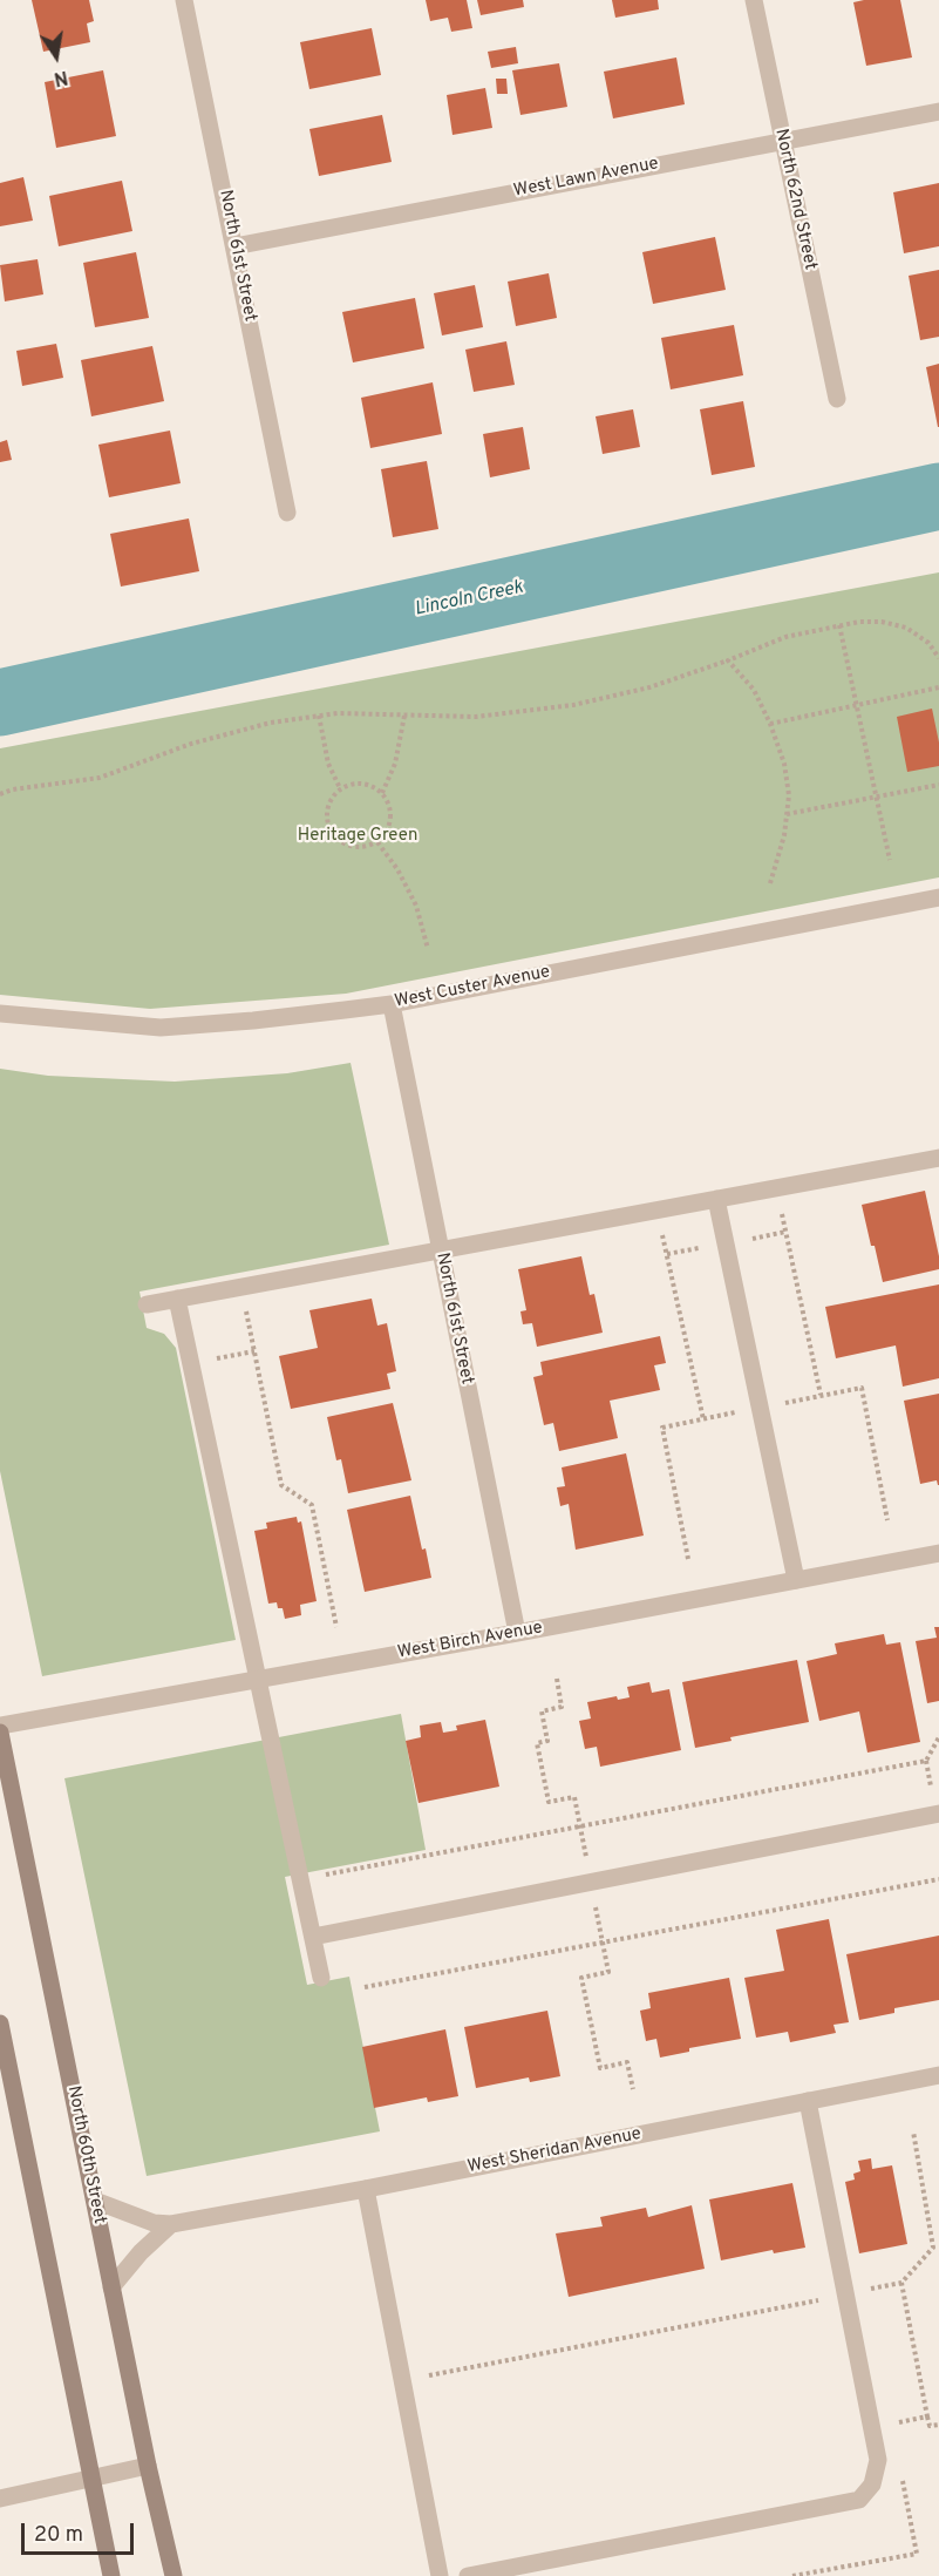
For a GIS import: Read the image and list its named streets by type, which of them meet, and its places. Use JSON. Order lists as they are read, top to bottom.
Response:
{
  "streets": {
    "main road": ["North 60th Street"],
    "street": [
      "West Lawn Avenue",
      "North 62nd Street",
      "North 61st Street",
      "West Custer Avenue",
      "West Birch Avenue",
      "West Sheridan Avenue"
    ]
  },
  "crossings": [
    ["West Lawn Avenue", "North 62nd Street"],
    ["West Lawn Avenue", "North 61st Street"],
    ["North 61st Street", "West Custer Avenue"],
    ["North 61st Street", "West Birch Avenue"],
    ["West Sheridan Avenue", "North 60th Street"]
  ],
  "water": ["Lincoln Creek"],
  "parks": ["Heritage Green"],
  "scale_bar": "20 m",
  "north": "bottom"
}
